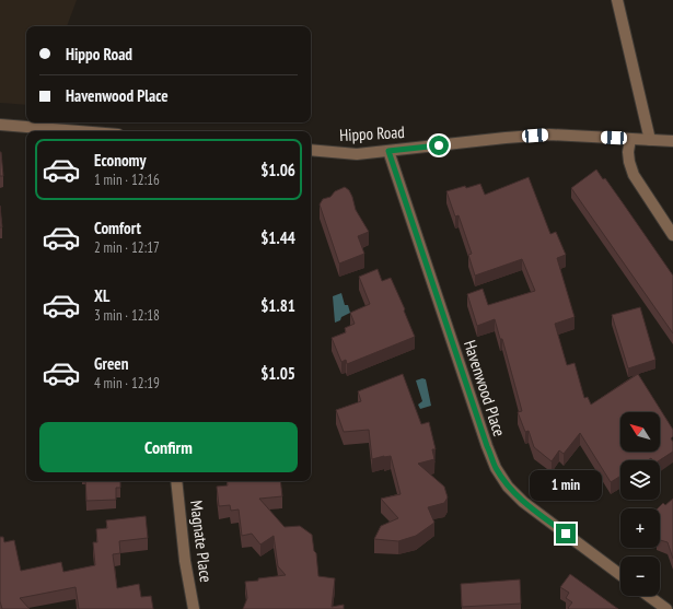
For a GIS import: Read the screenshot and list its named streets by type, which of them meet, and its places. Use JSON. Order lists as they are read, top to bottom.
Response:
{
  "streets": {
    "street": ["Hippo Road", "Havenwood Place", "Magnate Place"]
  },
  "crossings": [
    ["Hippo Road", "Havenwood Place"]
  ],
  "north": "top left",
  "page": {
    "banner": ["Hippo Road", "Havenwood Place"],
    "list": [
      {
        "name": "Economy",
        "note": "1 min · 12:16",
        "value": "$1.06"
      },
      {
        "name": "Comfort",
        "note": "2 min · 12:17",
        "value": "$1.44"
      },
      {
        "name": "XL",
        "note": "3 min · 12:18",
        "value": "$1.81"
      },
      {
        "name": "Green",
        "note": "4 min · 12:19",
        "value": "$1.05"
      }
    ],
    "map_buttons": ["+", "−"],
    "buttons": "Confirm",
    "bubble": "1 min"
  }
}
